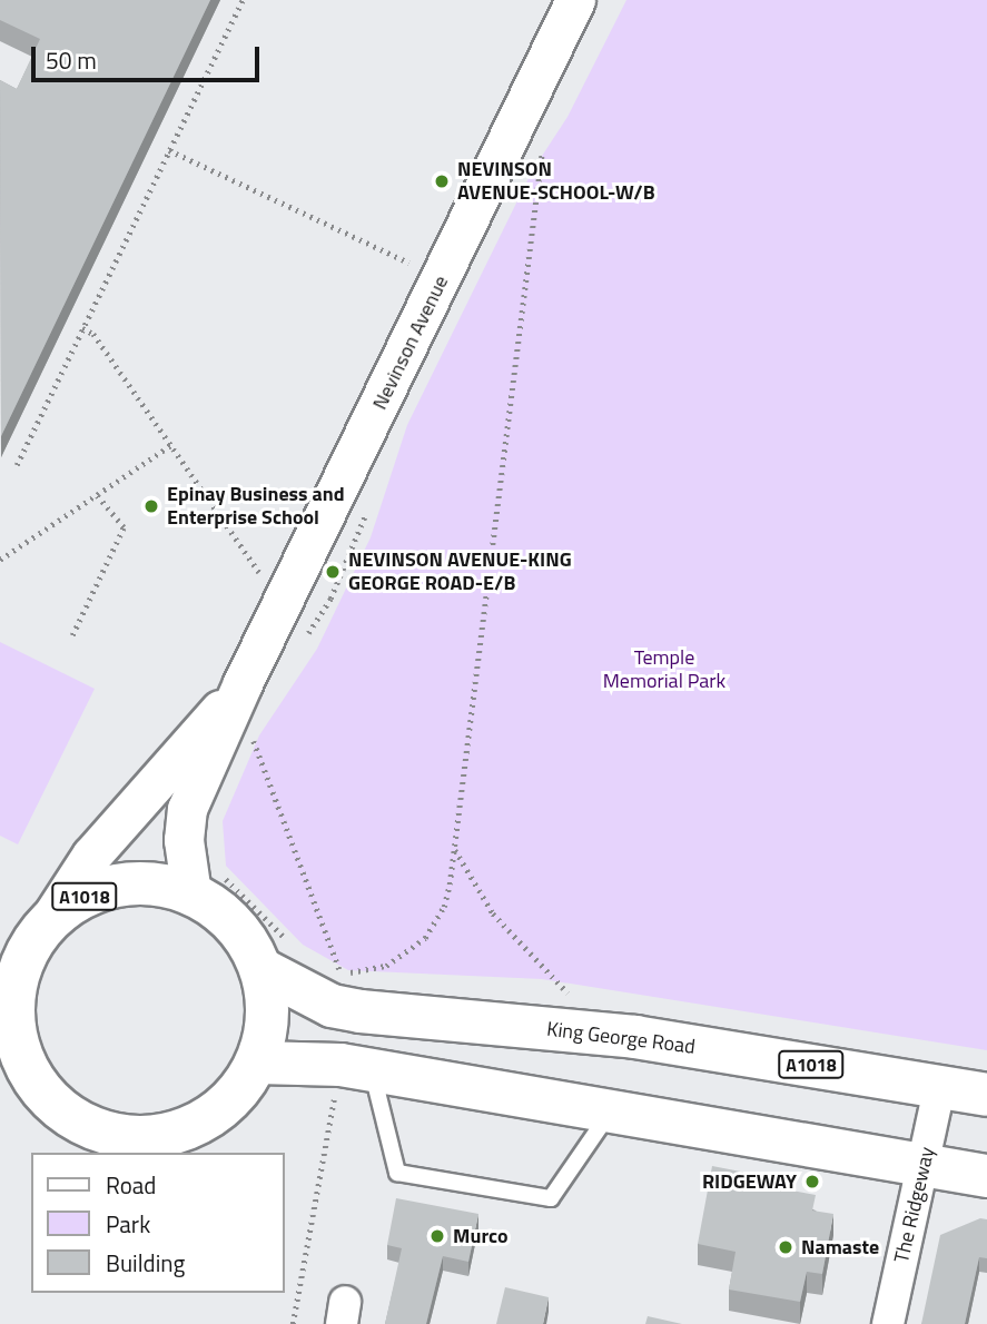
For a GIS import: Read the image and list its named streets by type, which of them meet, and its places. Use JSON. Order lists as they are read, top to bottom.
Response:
{
  "streets": {
    "highway": ["A1018", "King George Road"],
    "street": ["Nevinson Avenue", "The Ridgeway"]
  },
  "crossings": [
    ["Nevinson Avenue", "A1018"],
    ["Nevinson Avenue", "King George Road"],
    ["A1018", "King George Road"],
    ["King George Road", "The Ridgeway"]
  ],
  "parks": ["Temple Memorial Park"],
  "places": [
    "NEVINSON AVENUE-SCHOOL-W/B",
    "Epinay Business and Enterprise School",
    "NEVINSON AVENUE-KING GEORGE ROAD-E/B",
    "RIDGEWAY",
    "Murco",
    "Namaste"
  ],
  "legend": ["Road", "Park", "Building"],
  "scale_bar": "50 m"
}
